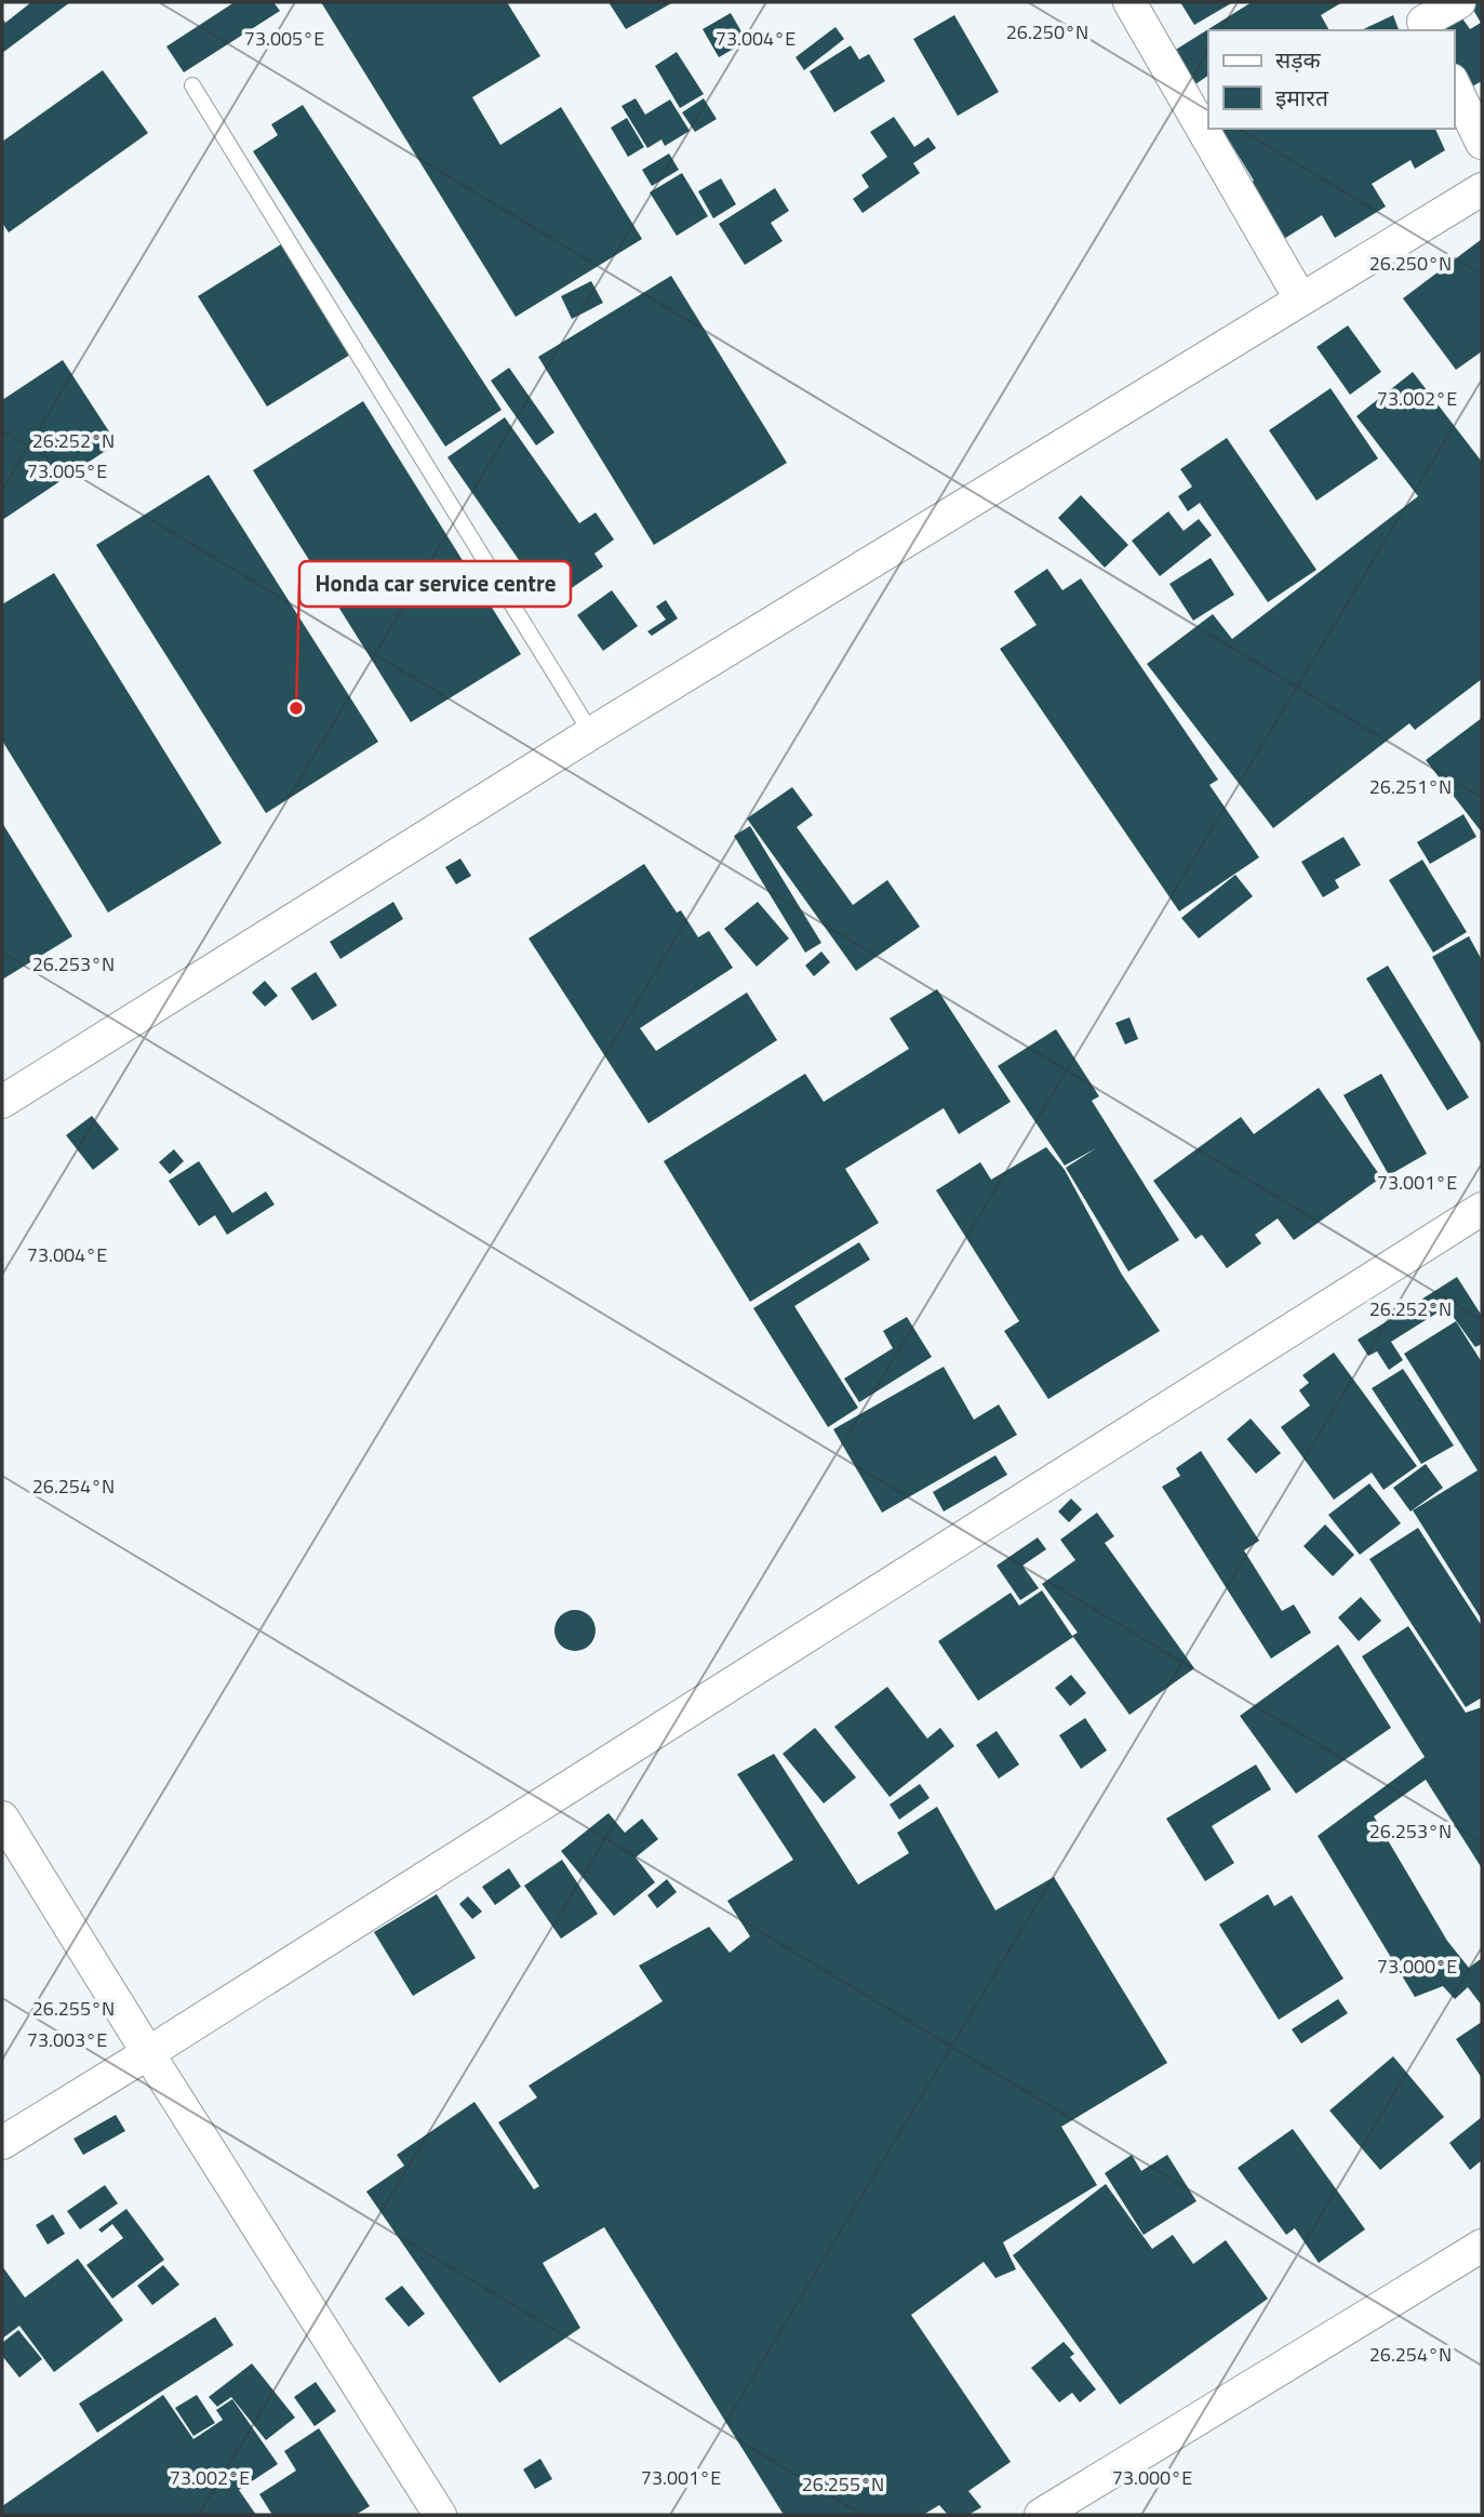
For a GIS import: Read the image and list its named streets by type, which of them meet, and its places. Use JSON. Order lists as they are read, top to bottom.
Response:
{
  "places": ["Honda car service centre"],
  "legend": ["सड़क", "इमारत"],
  "coordinates": [
    "26.250°N",
    "73.005°E",
    "73.004°E",
    "73.002°E",
    "26.252°N",
    "26.251°N",
    "26.253°N",
    "73.001°E",
    "26.254°N",
    "73.000°E",
    "26.255°N",
    "73.003°E"
  ]
}
